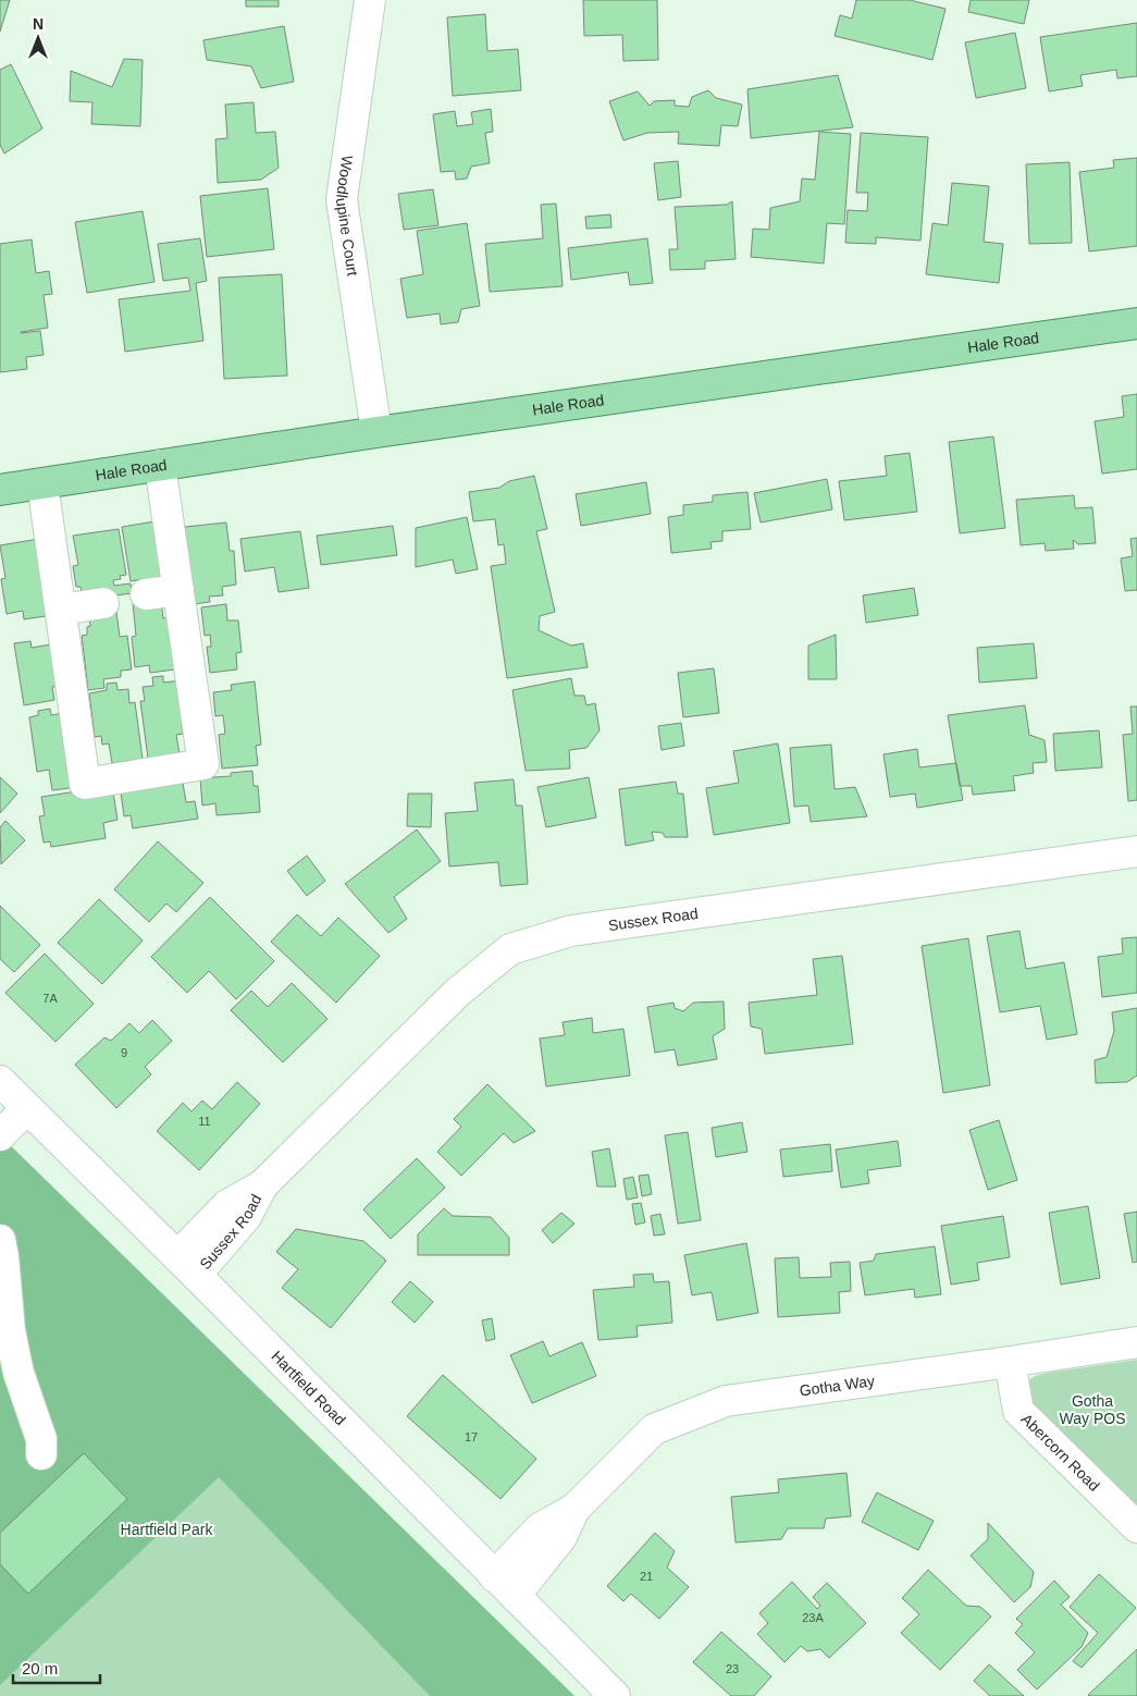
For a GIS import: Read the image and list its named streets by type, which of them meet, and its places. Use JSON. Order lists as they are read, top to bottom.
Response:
{
  "streets": {
    "main road": ["Hale Road"],
    "street": [
      "Woodlupine Court",
      "Sussex Road",
      "Gotha Way",
      "Hartfield Road",
      "Abercorn Road"
    ]
  },
  "crossings": [
    ["Woodlupine Court", "Hale Road"],
    ["Sussex Road", "Hartfield Road"],
    ["Gotha Way", "Hartfield Road"],
    ["Gotha Way", "Abercorn Road"]
  ],
  "parks": ["Gotha Way POS", "Hartfield Park"],
  "house_numbers": [
    "7A",
    "9",
    "11",
    "17",
    "21",
    "23A",
    "23"
  ],
  "scale_bar": "20 m",
  "north": "top"
}
